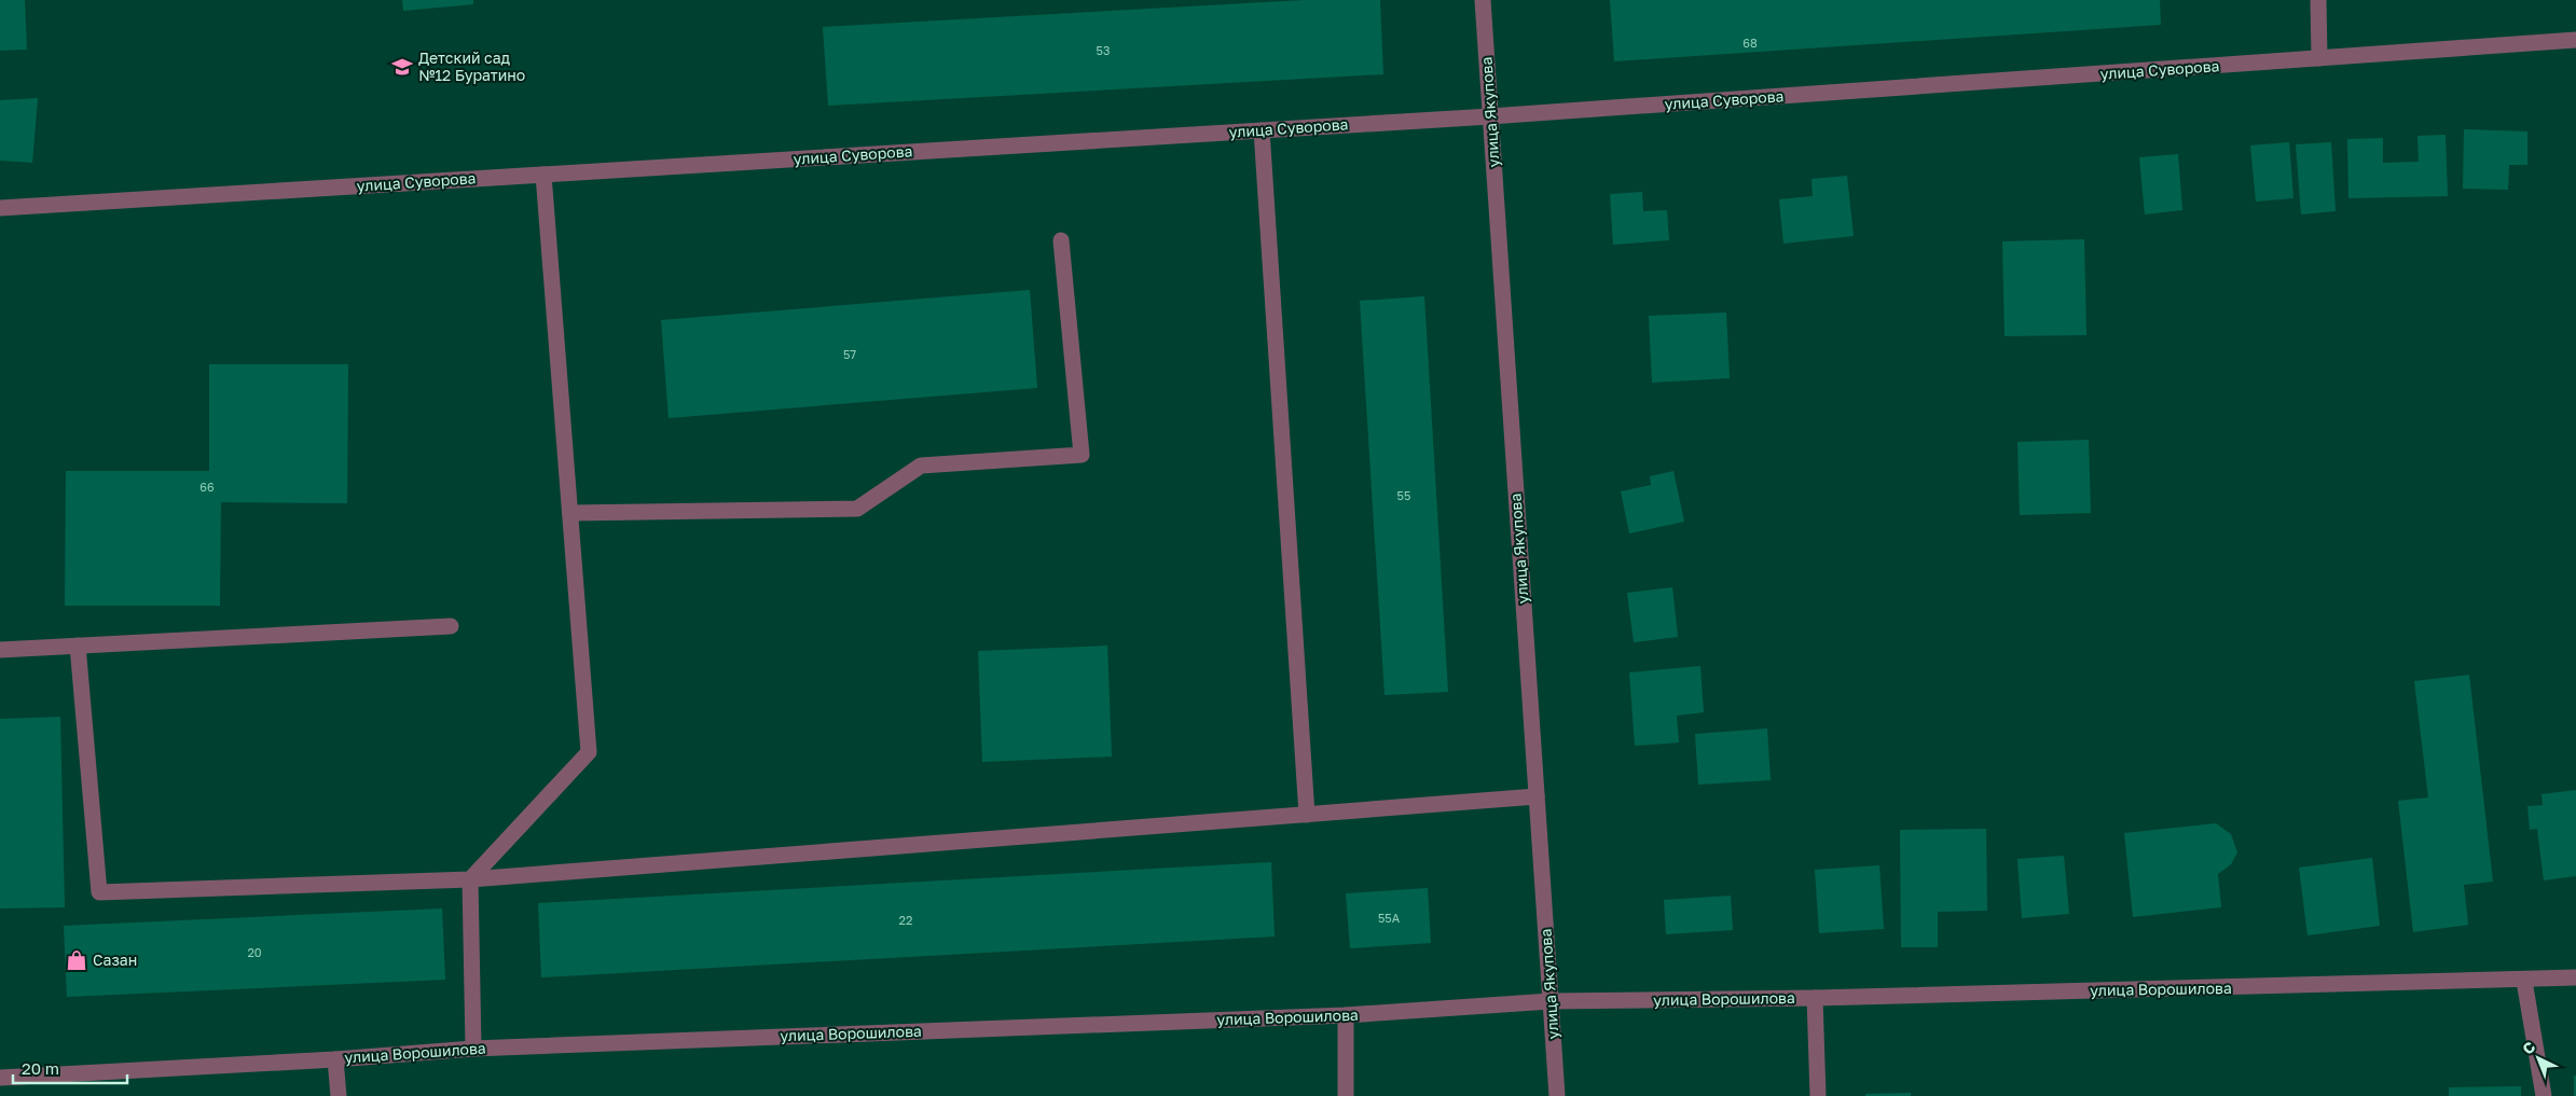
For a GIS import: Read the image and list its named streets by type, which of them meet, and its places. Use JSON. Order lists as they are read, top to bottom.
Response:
{
  "streets": {
    "street": ["улица Суворова", "улица Якупова", "улица Ворошилова"]
  },
  "crossings": [
    ["улица Суворова", "улица Якупова"],
    ["улица Якупова", "улица Ворошилова"]
  ],
  "places": {
    "school or university": ["Детский сад №12 Буратино"],
    "shop": ["Сазан"]
  },
  "house_numbers": [
    "68",
    "53",
    "57",
    "66",
    "55",
    "55А",
    "22",
    "20"
  ],
  "scale_bar": "20 m",
  "north": "top left"
}
